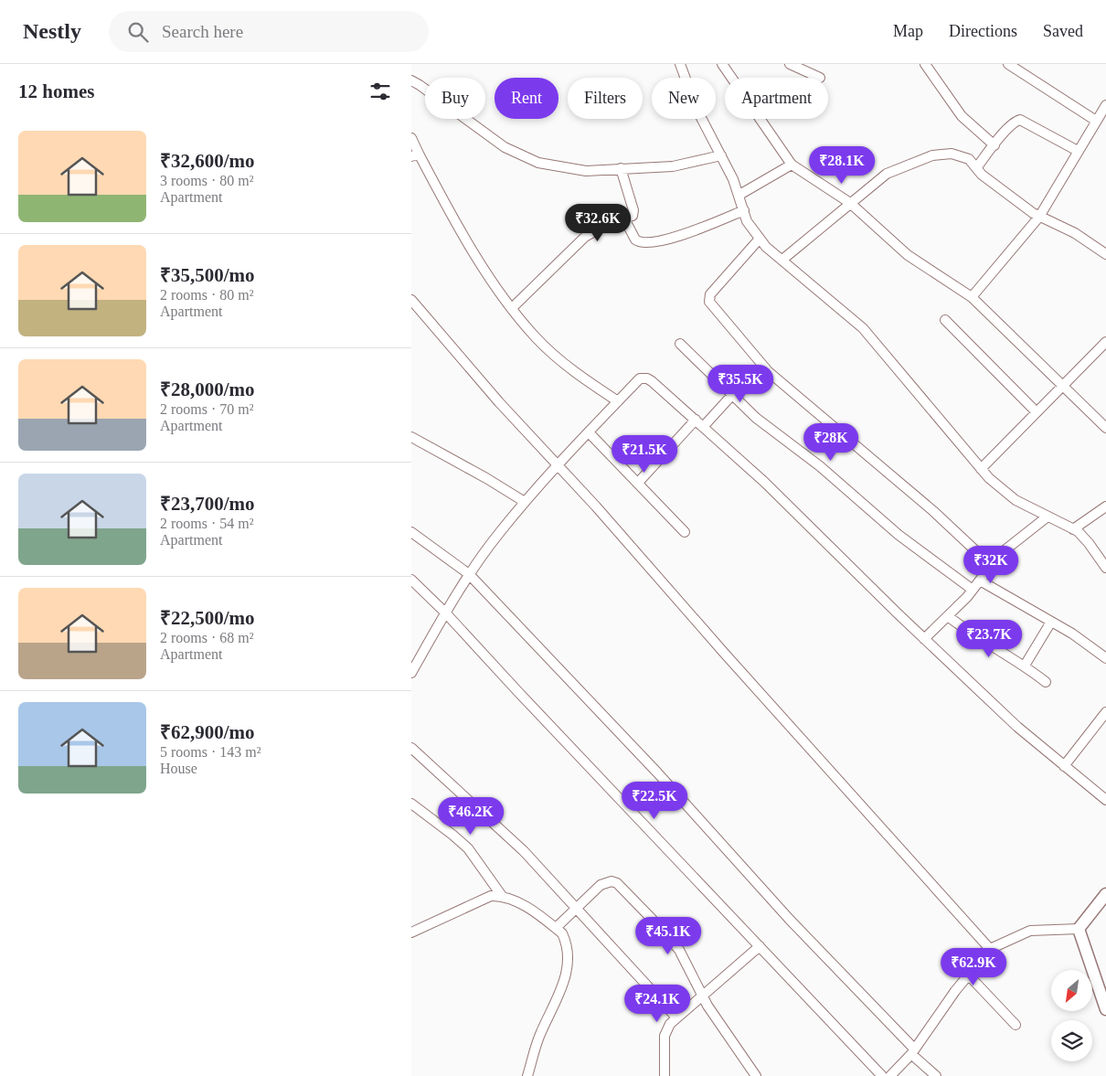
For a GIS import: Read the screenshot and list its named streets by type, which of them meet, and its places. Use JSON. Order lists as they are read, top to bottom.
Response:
{
  "north": "bottom left",
  "page": {
    "header": "Nestly",
    "search": "Search here",
    "nav": ["Map", "Directions", "Saved"],
    "heading": "12 homes",
    "chip": [
      "Buy",
      "Rent",
      "Filters",
      "New",
      "Apartment"
    ],
    "list": [
      {
        "name": "₹32,600/mo",
        "note": "3 rooms · 80 m² · Apartment"
      },
      {
        "name": "₹35,500/mo",
        "note": "2 rooms · 80 m² · Apartment"
      },
      {
        "name": "₹28,000/mo",
        "note": "2 rooms · 70 m² · Apartment"
      },
      {
        "name": "₹23,700/mo",
        "note": "2 rooms · 54 m² · Apartment"
      },
      {
        "name": "₹22,500/mo",
        "note": "2 rooms · 68 m² · Apartment"
      },
      {
        "name": "₹62,900/mo",
        "note": "5 rooms · 143 m² · House"
      }
    ],
    "price": [
      "₹28.1K",
      "₹32.6K",
      "₹35.5K",
      "₹28K",
      "₹21.5K",
      "₹32K",
      "₹23.7K",
      "₹22.5K",
      "₹46.2K",
      "₹45.1K",
      "₹62.9K",
      "₹24.1K"
    ]
  }
}
